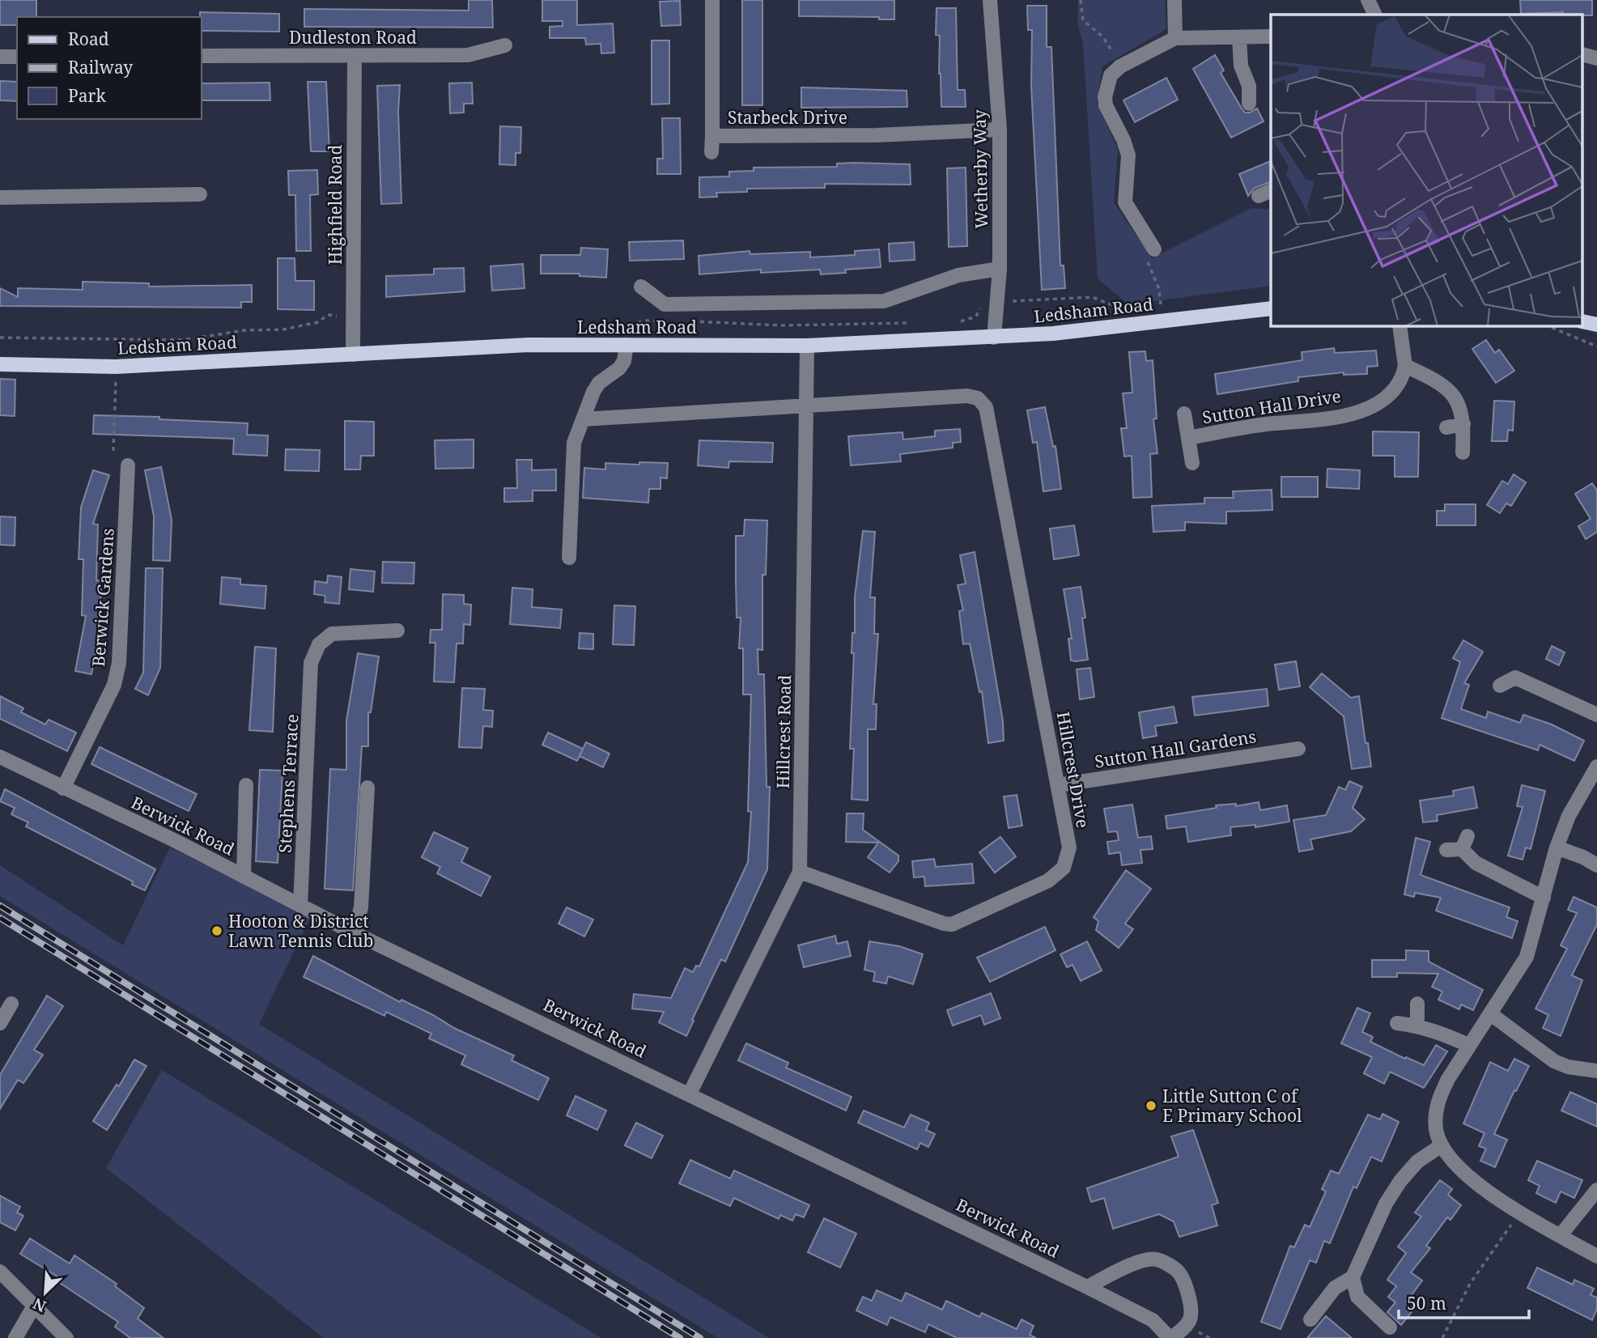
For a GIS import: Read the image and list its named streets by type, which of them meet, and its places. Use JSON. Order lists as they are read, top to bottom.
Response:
{
  "streets": {
    "main road": ["Ledsham Road"],
    "street": [
      "Dudleston Road",
      "Starbeck Drive",
      "Wetherby Way",
      "Highfield Road",
      "Sutton Hall Drive",
      "Berwick Gardens",
      "Hillcrest Road",
      "Sutton Hall Gardens",
      "Hillcrest Drive",
      "Stephens Terrace",
      "Berwick Road"
    ]
  },
  "crossings": [
    ["Dudleston Road", "Highfield Road"],
    ["Starbeck Drive", "Wetherby Way"],
    ["Wetherby Way", "Ledsham Road"],
    ["Highfield Road", "Ledsham Road"],
    ["Ledsham Road", "Hillcrest Road"],
    ["Berwick Gardens", "Berwick Road"],
    ["Hillcrest Road", "Hillcrest Drive"],
    ["Hillcrest Road", "Berwick Road"],
    ["Sutton Hall Gardens", "Hillcrest Drive"],
    ["Stephens Terrace", "Berwick Road"]
  ],
  "places": ["Hooton & District Lawn Tennis Club", "Little Sutton C of E Primary School"],
  "legend": ["Road", "Railway", "Park"],
  "scale_bar": "50 m",
  "north": "bottom left"
}
